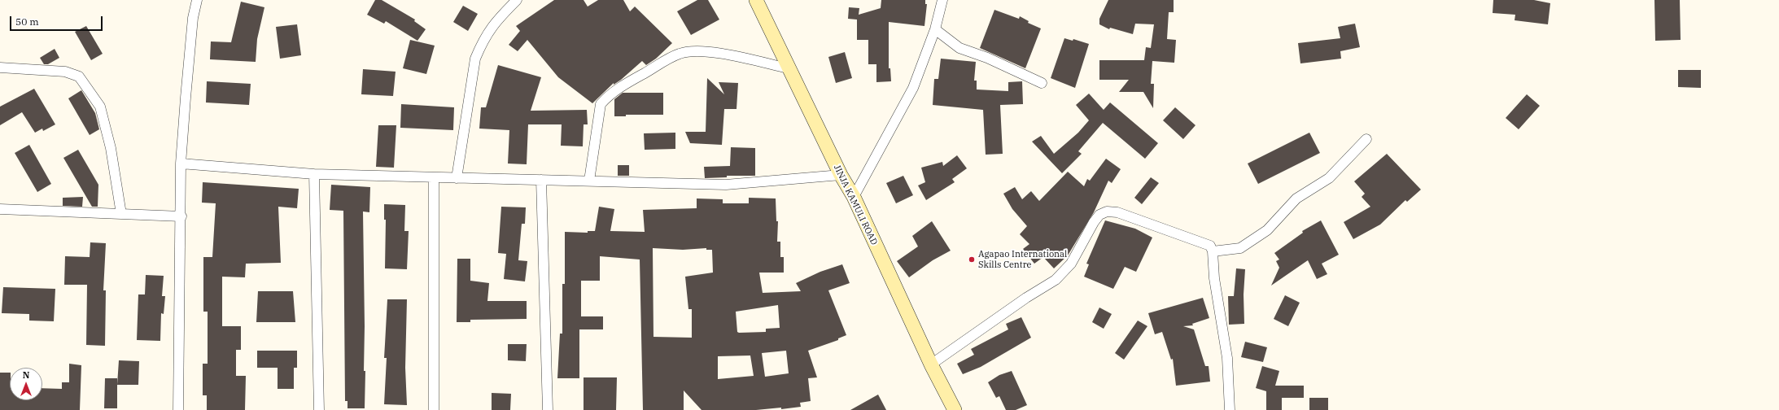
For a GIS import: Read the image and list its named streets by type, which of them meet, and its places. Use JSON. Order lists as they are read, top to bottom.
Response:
{
  "streets": {
    "main road": ["JINJA KAMULI ROAD"]
  },
  "places": ["Agapao International Skills Centre"],
  "scale_bar": "50 m",
  "north": "top"
}
